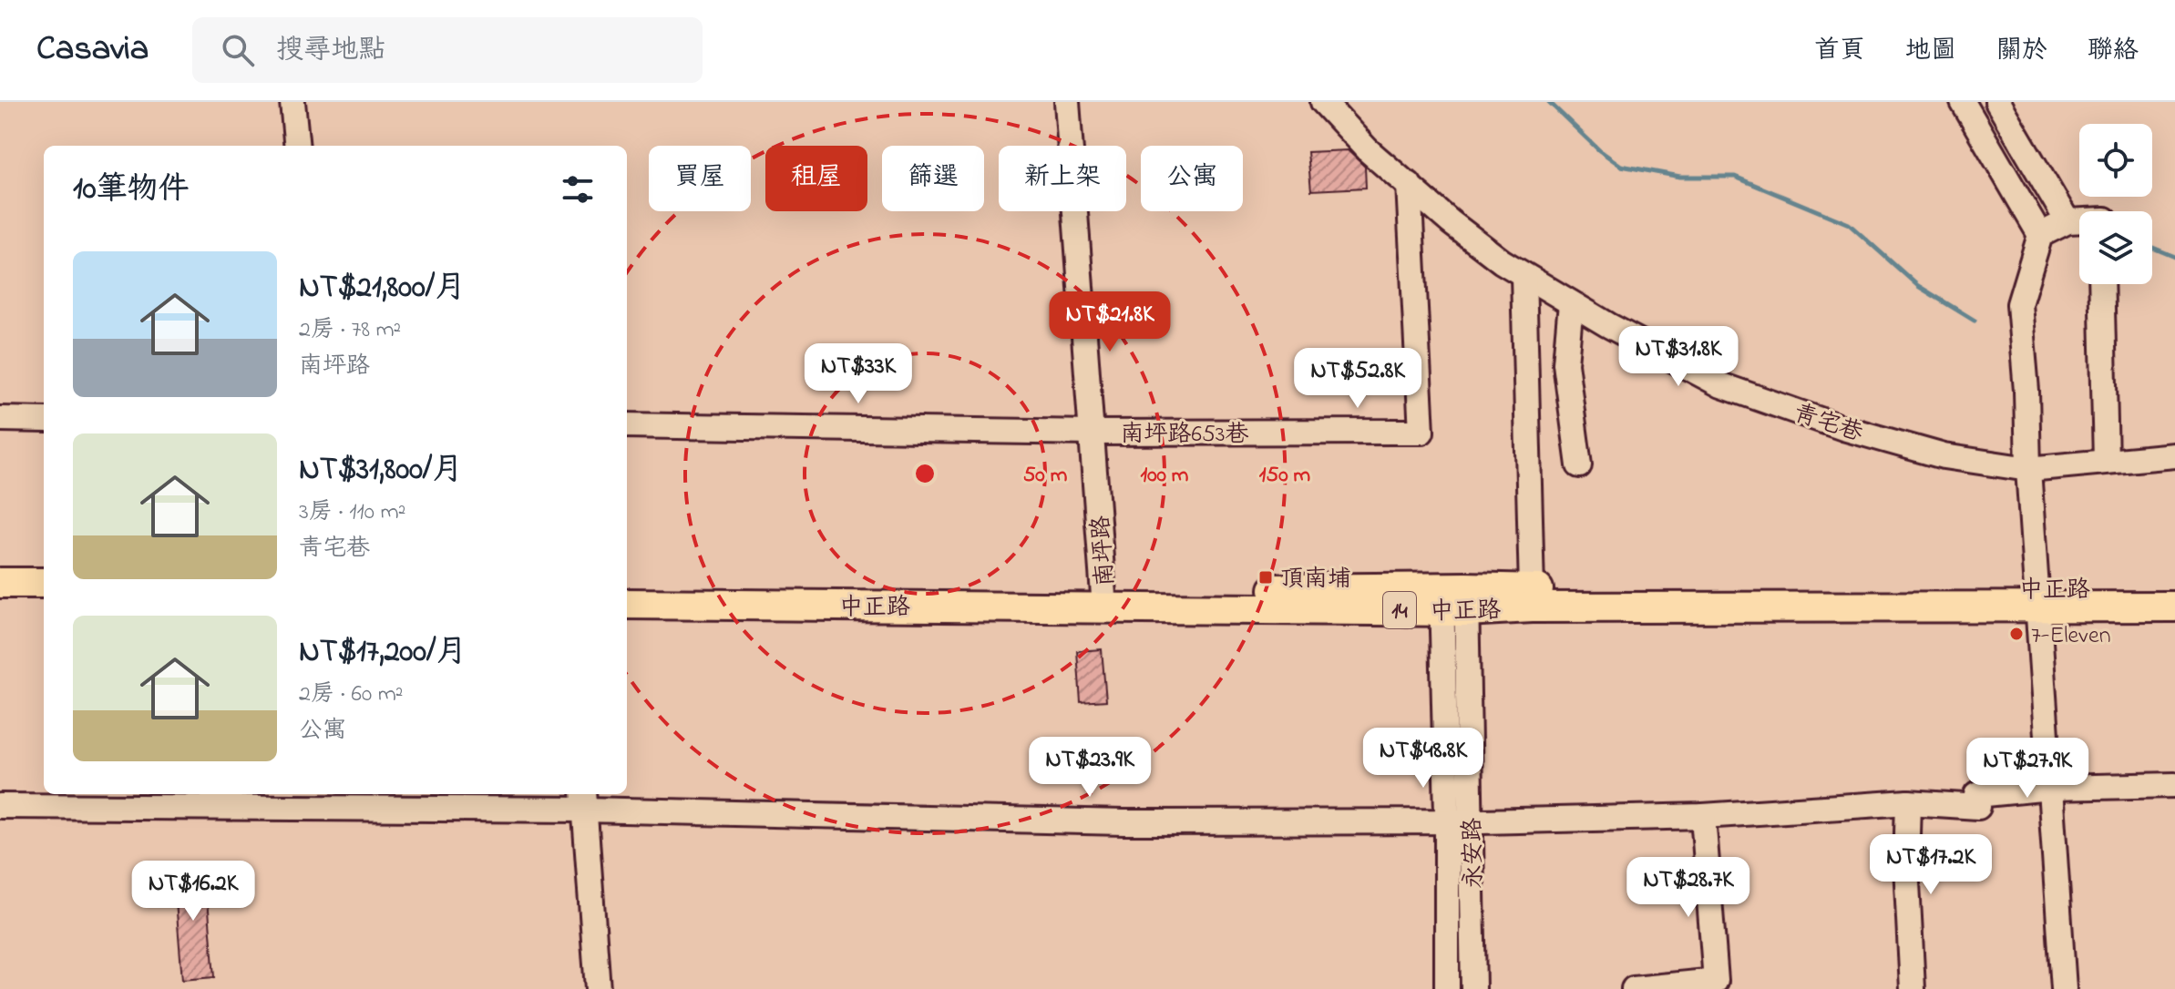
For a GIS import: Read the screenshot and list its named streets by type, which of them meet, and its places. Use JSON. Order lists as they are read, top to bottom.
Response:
{
  "streets": {
    "main road": ["中正路", "14"],
    "street": [
      "青宅巷",
      "南坪路653巷",
      "南坪路",
      "永安路"
    ]
  },
  "crossings": [
    ["青宅巷", "南坪路653巷"],
    ["南坪路653巷", "南坪路"],
    ["南坪路", "中正路"],
    ["中正路", "永安路"]
  ],
  "places": {
    "transit": ["頂南埔"],
    "other": ["7-Eleven"]
  },
  "page": {
    "header": "Casavia",
    "search": "搜尋地點",
    "nav": [
      "首頁",
      "地圖",
      "關於",
      "聯絡"
    ],
    "chip": [
      "買屋",
      "租屋",
      "篩選",
      "新上架",
      "公寓"
    ],
    "heading": "10筆物件",
    "list": [
      {
        "name": "NT$21,800/月",
        "note": "2房 · 78 m² · 南坪路"
      },
      {
        "name": "NT$31,800/月",
        "note": "3房 · 110 m² · 青宅巷"
      },
      {
        "name": "NT$17,200/月",
        "note": "2房 · 60 m² · 公寓"
      }
    ],
    "price": [
      "NT$21.8K",
      "NT$31.8K",
      "NT$33K",
      "NT$52.8K",
      "NT$48.8K",
      "NT$23.9K",
      "NT$27.9K",
      "NT$17.2K",
      "NT$28.7K",
      "NT$16.2K"
    ]
  },
  "rings": ["50 m", "100 m", "150 m"]
}
